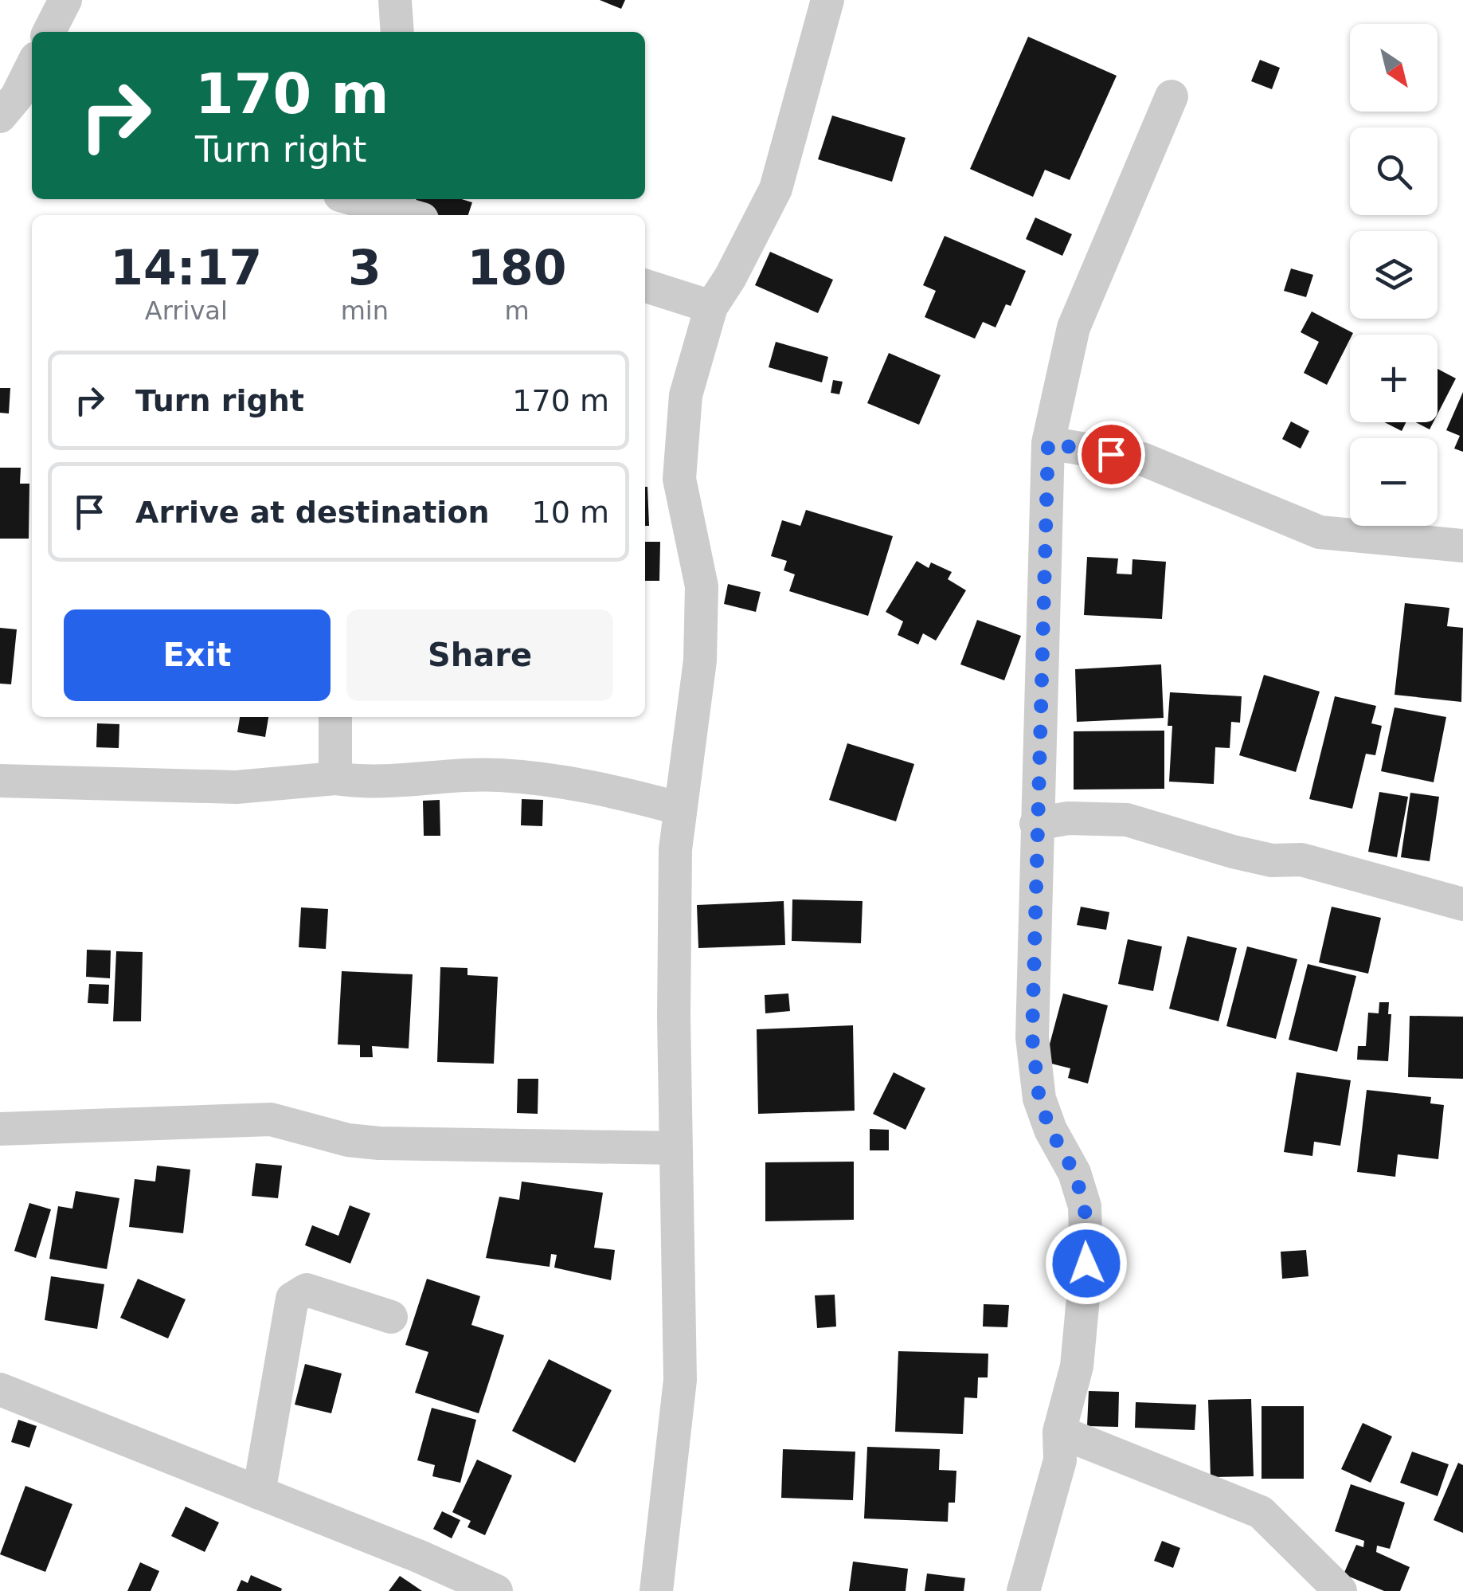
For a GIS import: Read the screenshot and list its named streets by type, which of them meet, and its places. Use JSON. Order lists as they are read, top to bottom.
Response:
{
  "north": "bottom right",
  "page": {
    "map_buttons": ["+", "−"],
    "turn": ["170 m", "Turn right"],
    "eta": [
      "14:17",
      "Arrival",
      "3",
      "min",
      "180",
      "m"
    ],
    "list": [
      {
        "name": "Turn right",
        "value": "170 m"
      },
      {
        "name": "Arrive at destination",
        "value": "10 m"
      }
    ],
    "buttons": ["Exit", "Share"]
  }
}
